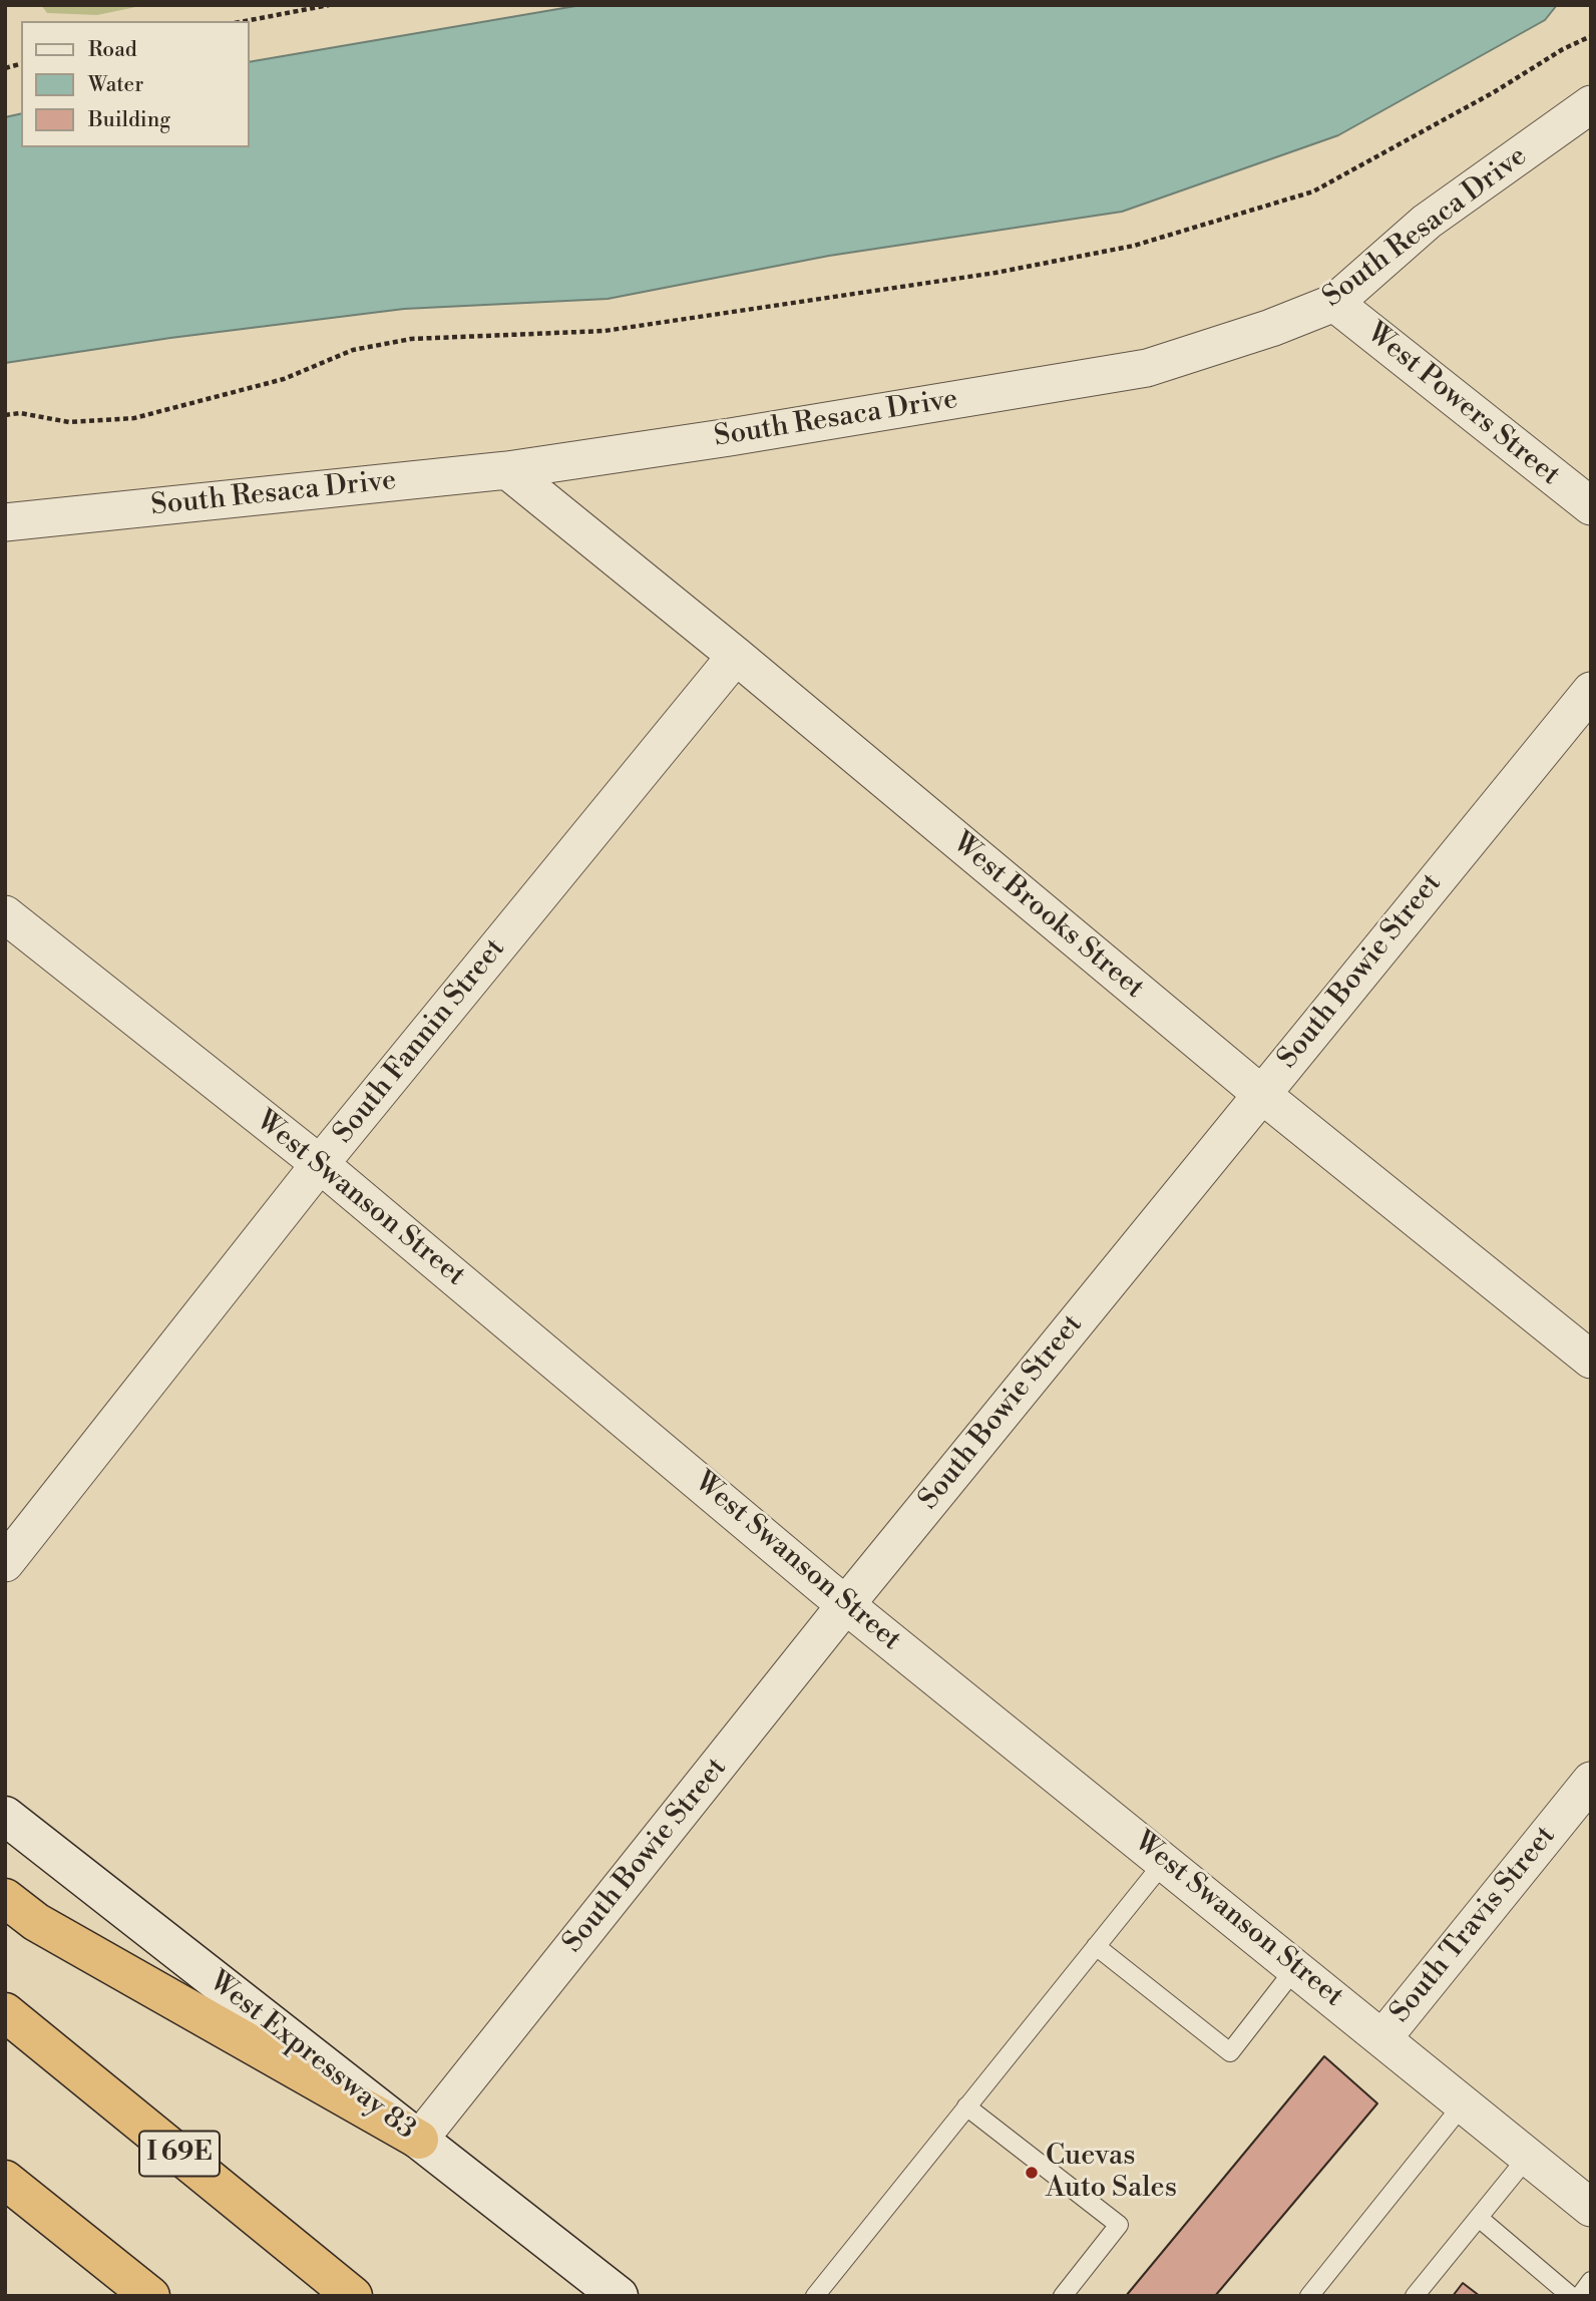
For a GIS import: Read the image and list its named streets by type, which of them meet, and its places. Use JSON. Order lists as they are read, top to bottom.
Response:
{
  "streets": {
    "highway": ["I 69E"],
    "main road": ["West Expressway 83"],
    "street": [
      "South Resaca Drive",
      "West Powers Street",
      "West Brooks Street",
      "South Bowie Street",
      "South Fannin Street",
      "West Swanson Street",
      "South Travis Street"
    ]
  },
  "crossings": [
    ["South Resaca Drive", "West Powers Street"],
    ["South Resaca Drive", "West Brooks Street"],
    ["West Brooks Street", "South Bowie Street"],
    ["West Brooks Street", "South Fannin Street"],
    ["South Bowie Street", "West Swanson Street"],
    ["South Bowie Street", "West Expressway 83"],
    ["South Fannin Street", "West Swanson Street"],
    ["West Swanson Street", "South Travis Street"]
  ],
  "places": ["Cuevas Auto Sales"],
  "legend": ["Road", "Water", "Building"]
}
